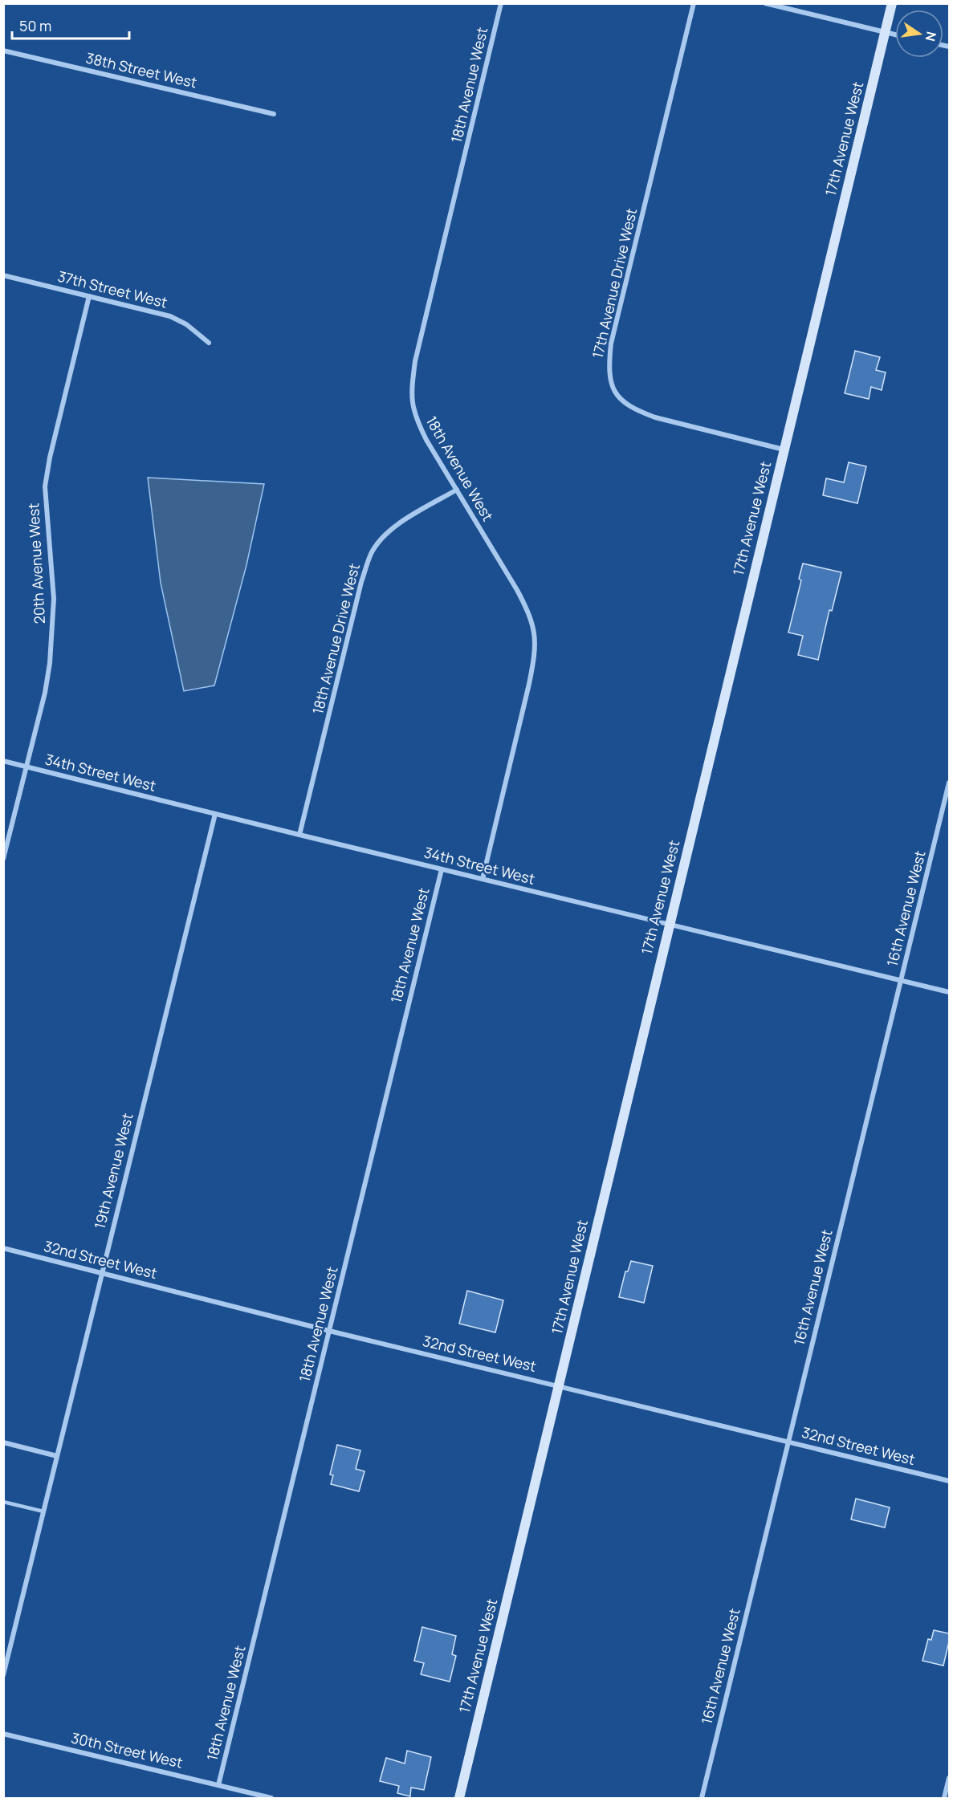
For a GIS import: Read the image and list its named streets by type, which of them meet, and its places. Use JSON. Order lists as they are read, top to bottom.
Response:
{
  "streets": {
    "street": [
      "38th Street West",
      "18th Avenue West",
      "17th Avenue West",
      "17th Avenue Drive West",
      "37th Street West",
      "20th Avenue West",
      "18th Avenue Drive West",
      "34th Street West",
      "16th Avenue West",
      "19th Avenue West",
      "32nd Street West",
      "30th Street West"
    ]
  },
  "crossings": [
    ["18th Avenue West", "18th Avenue Drive West"],
    ["18th Avenue West", "34th Street West"],
    ["18th Avenue West", "32nd Street West"],
    ["18th Avenue West", "30th Street West"],
    ["17th Avenue West", "17th Avenue Drive West"],
    ["17th Avenue West", "34th Street West"],
    ["17th Avenue West", "32nd Street West"],
    ["37th Street West", "20th Avenue West"],
    ["20th Avenue West", "34th Street West"],
    ["18th Avenue Drive West", "34th Street West"],
    ["34th Street West", "16th Avenue West"],
    ["34th Street West", "19th Avenue West"],
    ["16th Avenue West", "32nd Street West"],
    ["19th Avenue West", "32nd Street West"]
  ],
  "scale_bar": "50 m",
  "north": "right"
}
